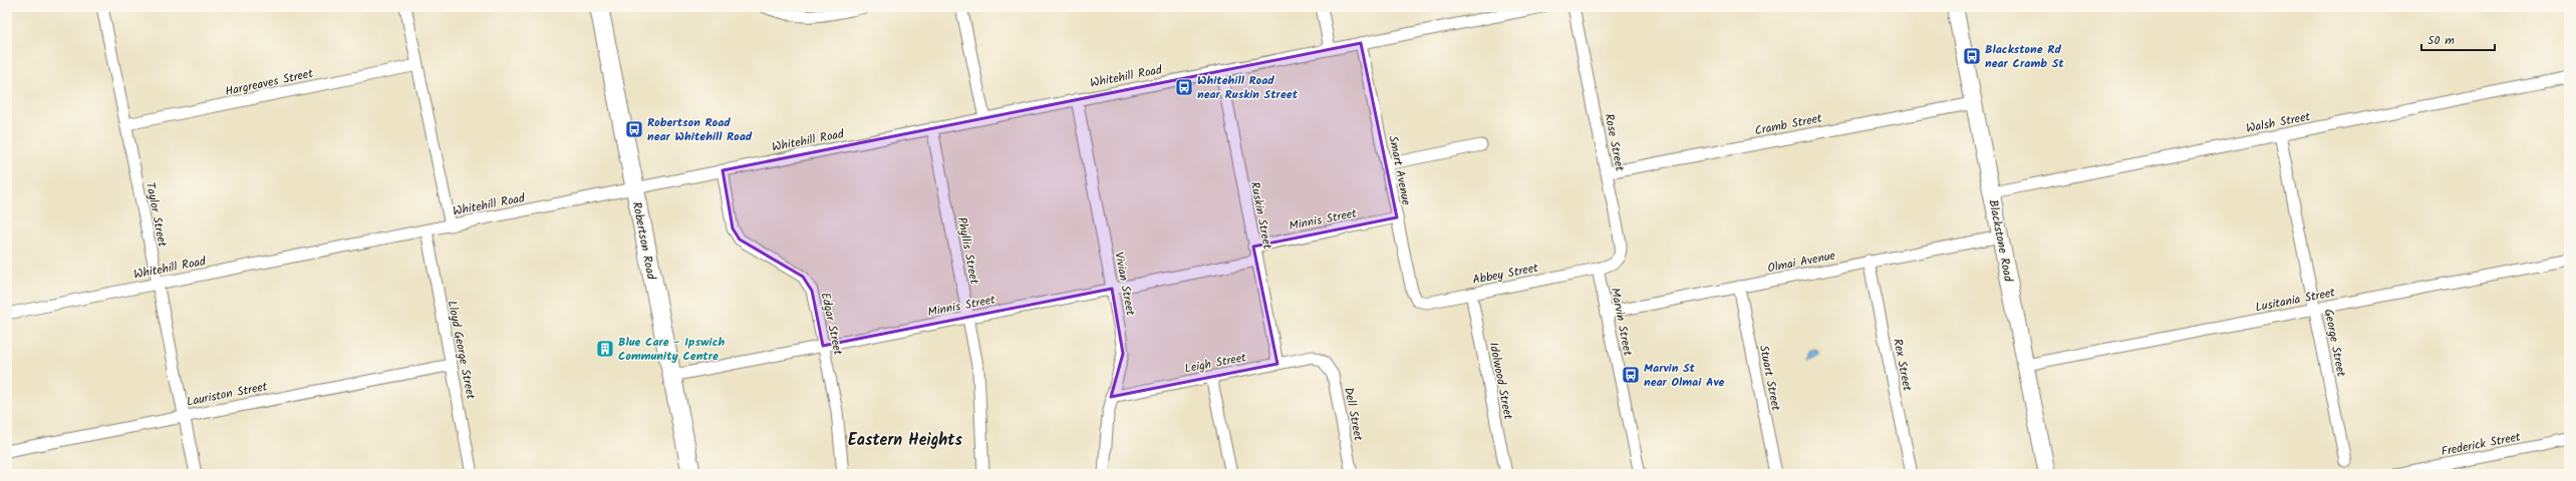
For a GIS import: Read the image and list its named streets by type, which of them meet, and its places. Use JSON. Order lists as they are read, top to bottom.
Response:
{
  "streets": {
    "main road": ["Robertson Road", "Blackstone Road"],
    "street": [
      "Whitehill Road",
      "Hargreaves Street",
      "Walsh Street",
      "Cramb Street",
      "Rose Street",
      "Smart Avenue",
      "Taylor Street",
      "Ruskin Street",
      "Minnis Street",
      "Phyllis Street",
      "Olmai Avenue",
      "Abbey Street",
      "Vivian Street",
      "Lusitania Street",
      "Marvin Street",
      "Edgar Street",
      "George Street",
      "Lloyd George Street",
      "Leigh Street",
      "Rex Street",
      "Stuart Street",
      "Idolwood Street",
      "Lauriston Street",
      "Dell Street",
      "Frederick Street"
    ]
  },
  "crossings": [
    ["Whitehill Road", "Smart Avenue"],
    ["Whitehill Road", "Taylor Street"],
    ["Whitehill Road", "Ruskin Street"],
    ["Whitehill Road", "Robertson Road"],
    ["Whitehill Road", "Phyllis Street"],
    ["Whitehill Road", "Vivian Street"],
    ["Whitehill Road", "Edgar Street"],
    ["Whitehill Road", "Lloyd George Street"],
    ["Hargreaves Street", "Taylor Street"],
    ["Walsh Street", "Blackstone Road"],
    ["Walsh Street", "George Street"],
    ["Cramb Street", "Rose Street"],
    ["Cramb Street", "Blackstone Road"],
    ["Rose Street", "Abbey Street"],
    ["Rose Street", "Marvin Street"],
    ["Smart Avenue", "Minnis Street"],
    ["Smart Avenue", "Abbey Street"],
    ["Taylor Street", "Lauriston Street"],
    ["Ruskin Street", "Minnis Street"],
    ["Ruskin Street", "Leigh Street"],
    ["Minnis Street", "Robertson Road"],
    ["Minnis Street", "Phyllis Street"],
    ["Minnis Street", "Vivian Street"],
    ["Minnis Street", "Edgar Street"],
    ["Blackstone Road", "Olmai Avenue"],
    ["Blackstone Road", "Lusitania Street"],
    ["Olmai Avenue", "Marvin Street"],
    ["Olmai Avenue", "Rex Street"],
    ["Olmai Avenue", "Stuart Street"],
    ["Abbey Street", "Marvin Street"],
    ["Abbey Street", "Idolwood Street"],
    ["Vivian Street", "Leigh Street"],
    ["Lusitania Street", "George Street"],
    ["Lloyd George Street", "Lauriston Street"],
    ["Leigh Street", "Dell Street"]
  ],
  "districts": ["Eastern Heights"],
  "places": {
    "bus stop": [
      "Blackstone Rd near Cramb St",
      "Whitehill Road near Ruskin Street",
      "Robertson Road near Whitehill Road",
      "Marvin St near Olmai Ave"
    ],
    "building": ["Blue Care - Ipswich Community Centre"]
  },
  "scale_bar": "50 m"
}
